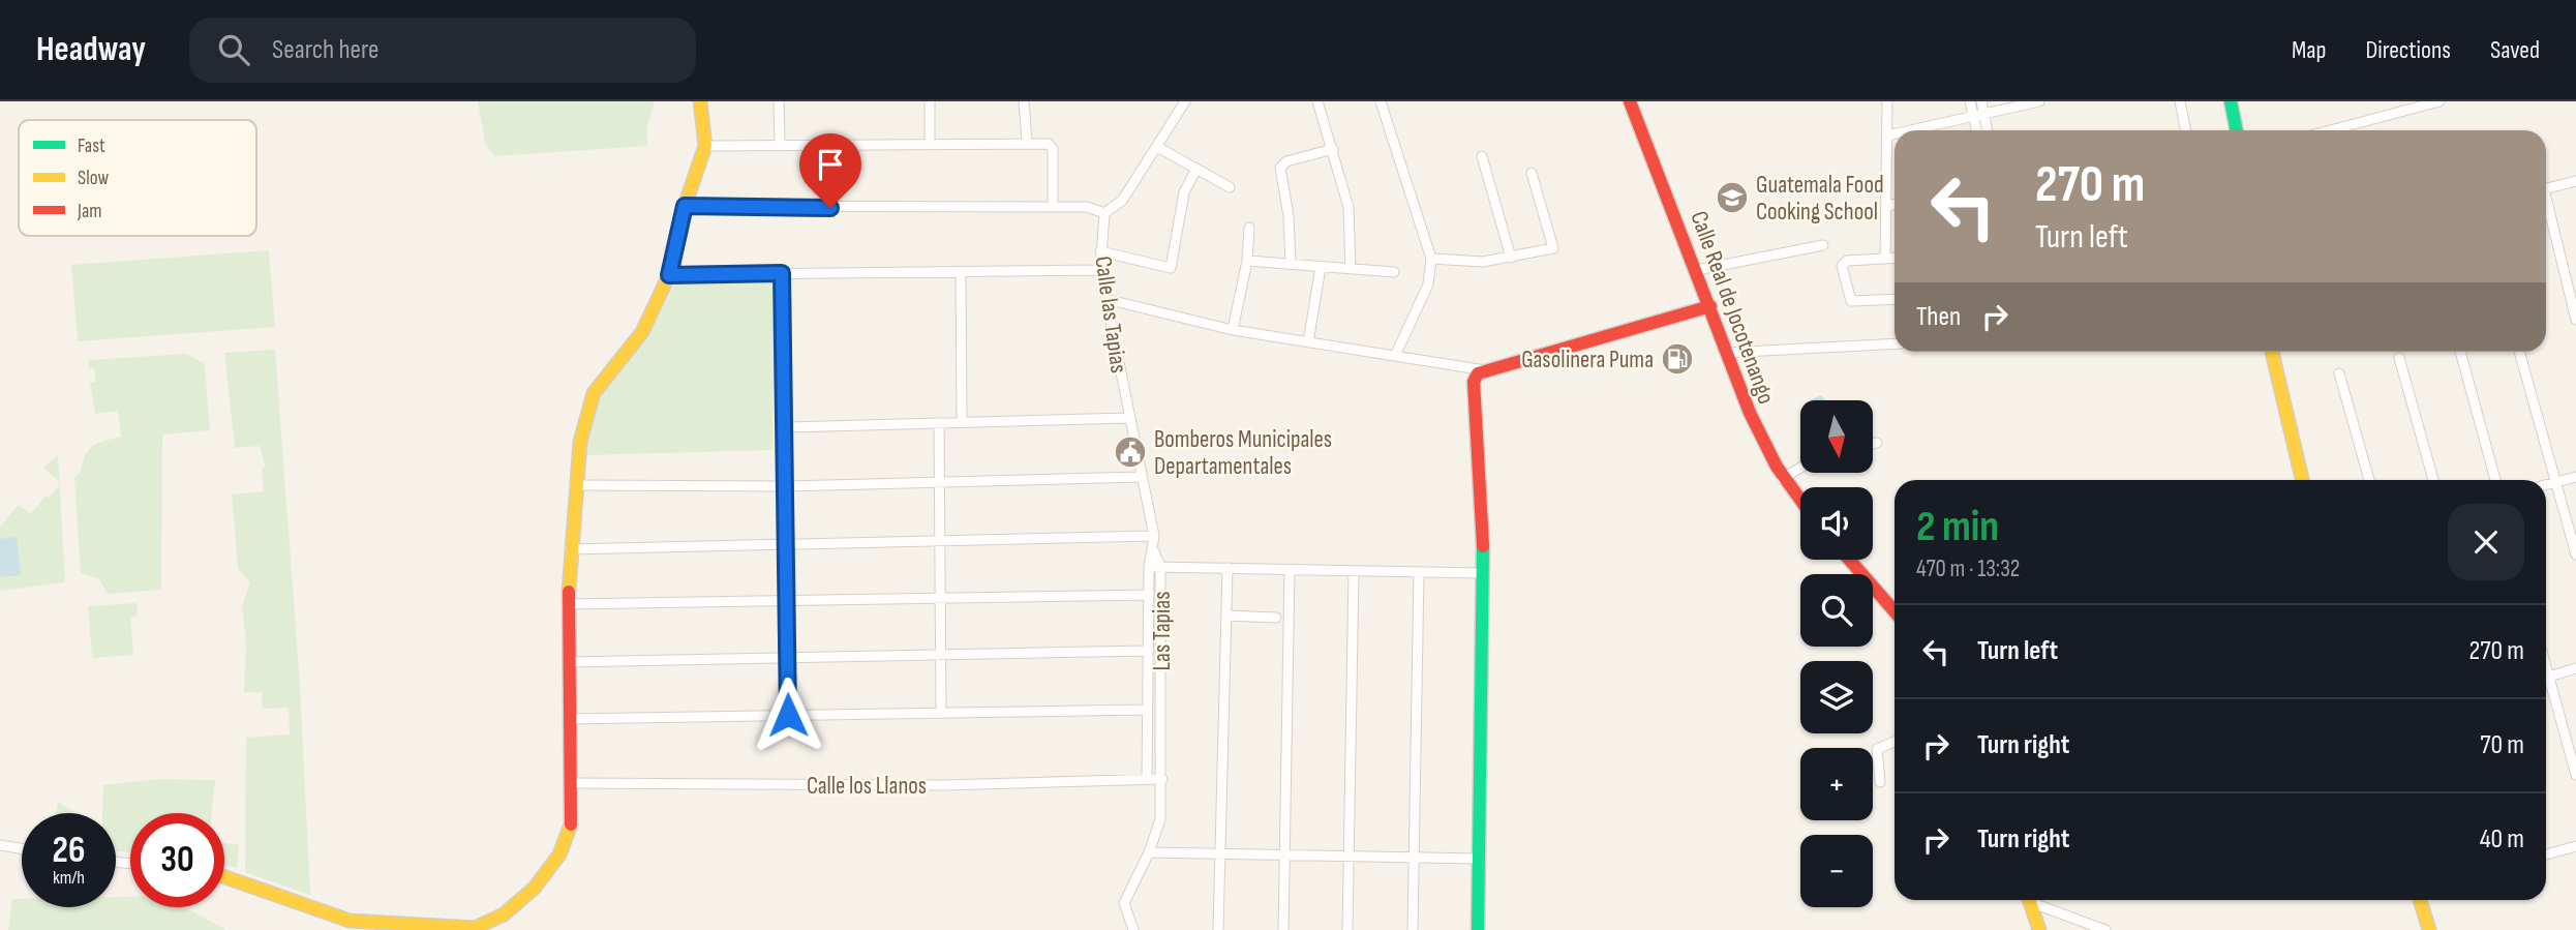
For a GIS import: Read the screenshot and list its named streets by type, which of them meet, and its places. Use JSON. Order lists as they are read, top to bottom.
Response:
{
  "streets": {
    "street": [
      "Calle Real de Jocotenango",
      "Calle las Tapias",
      "Las Tapias",
      "Calle los Llanos"
    ]
  },
  "crossings": [
    ["Calle las Tapias", "Las Tapias"],
    ["Las Tapias", "Calle los Llanos"]
  ],
  "places": {
    "school or university": ["Guatemala Food Cooking School"],
    "fuel station": ["Gasolinera Puma"],
    "public building": ["Bomberos Municipales Departamentales"]
  },
  "legend": ["Fast", "Slow", "Jam"],
  "north": "bottom",
  "page": {
    "header": "Headway",
    "search": "Search here",
    "nav": ["Map", "Directions", "Saved"],
    "turn": ["270 m", "Turn left"],
    "then": "Then",
    "map_buttons": ["+", "−"],
    "heading": ["2 min", "470 m · 13:32"],
    "list": [
      {
        "name": "Turn left",
        "value": "270 m"
      },
      {
        "name": "Turn right",
        "value": "70 m"
      },
      {
        "name": "Turn right",
        "value": "40 m"
      }
    ],
    "speed": "26 km/h",
    "limit": "30"
  }
}
